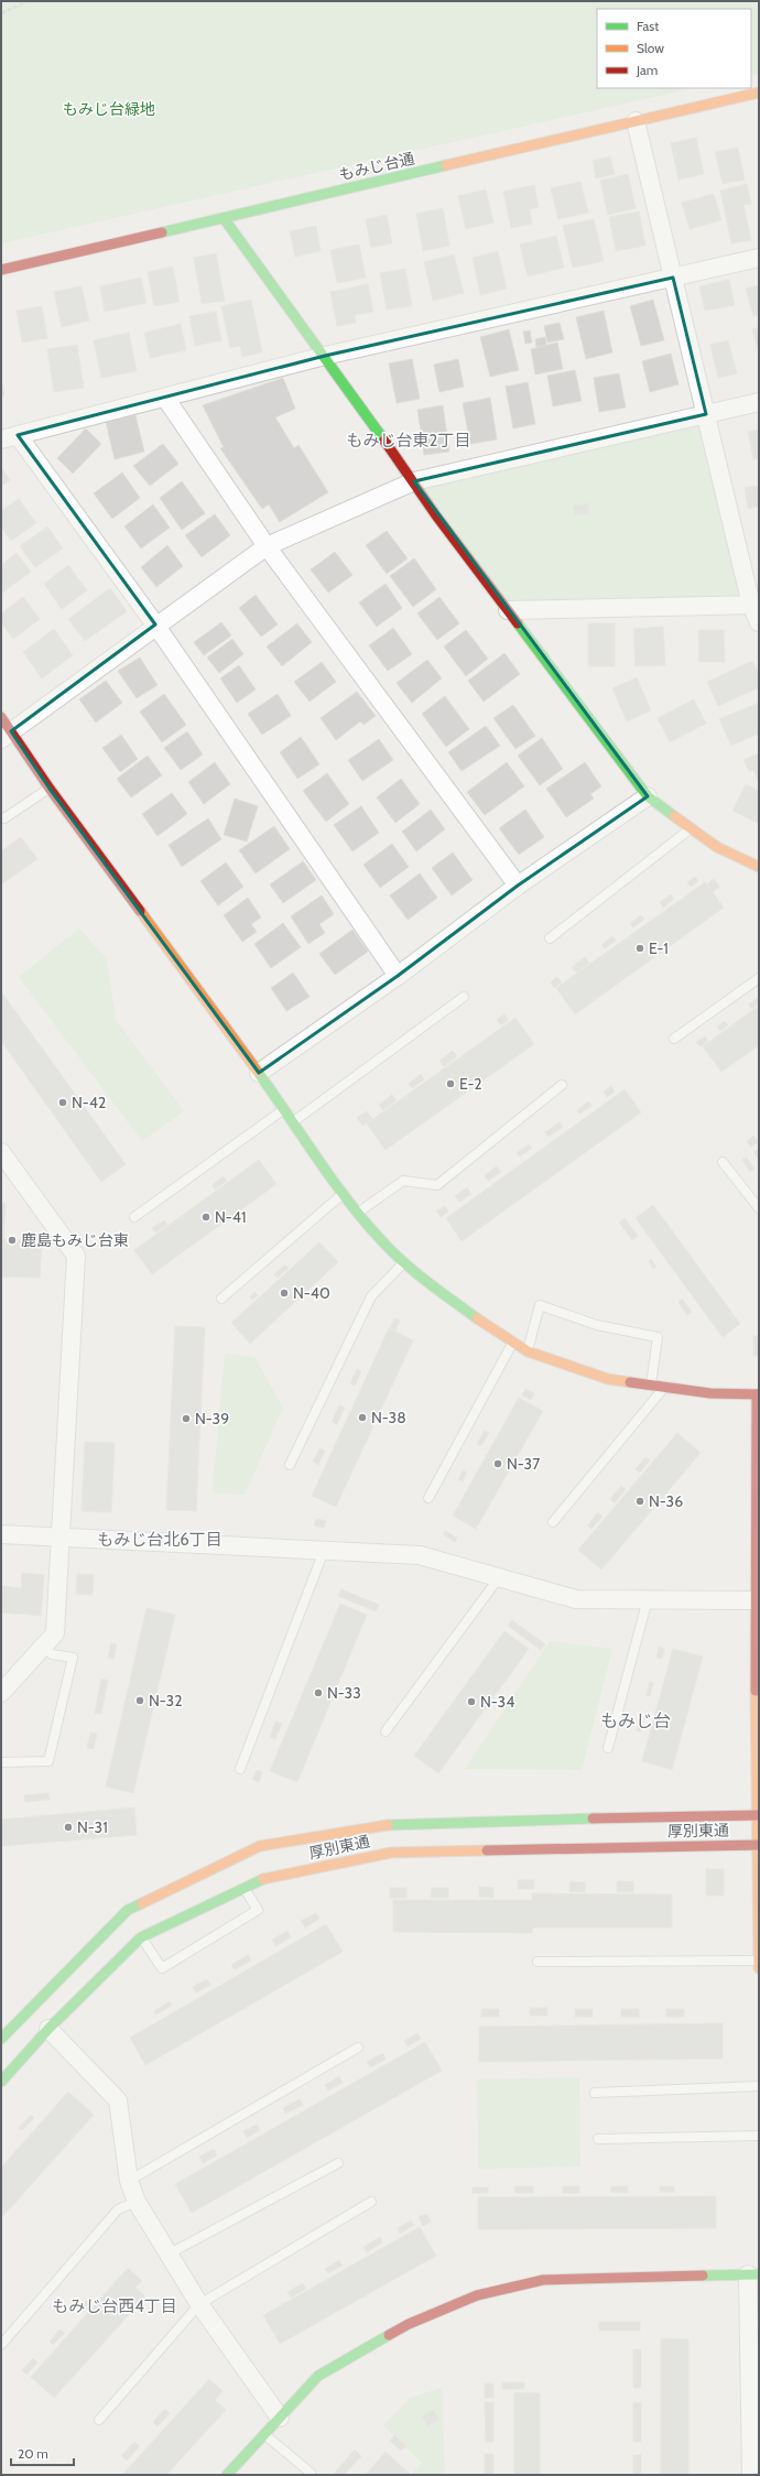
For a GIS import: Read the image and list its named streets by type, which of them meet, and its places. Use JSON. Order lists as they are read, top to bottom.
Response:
{
  "streets": {
    "street": ["もみじ台通", "厚別東通"]
  },
  "districts": [
    "もみじ台東2丁目",
    "もみじ台北6丁目",
    "もみじ台",
    "もみじ台西4丁目"
  ],
  "parks": ["もみじ台緑地"],
  "places": [
    "E-1",
    "E-2",
    "N-42",
    "N-41",
    "鹿島もみじ台東",
    "N-40",
    "N-38",
    "N-39",
    "N-37",
    "N-36",
    "N-33",
    "N-32",
    "N-34",
    "N-31"
  ],
  "legend": ["Fast", "Slow", "Jam"],
  "scale_bar": "20 m"
}
